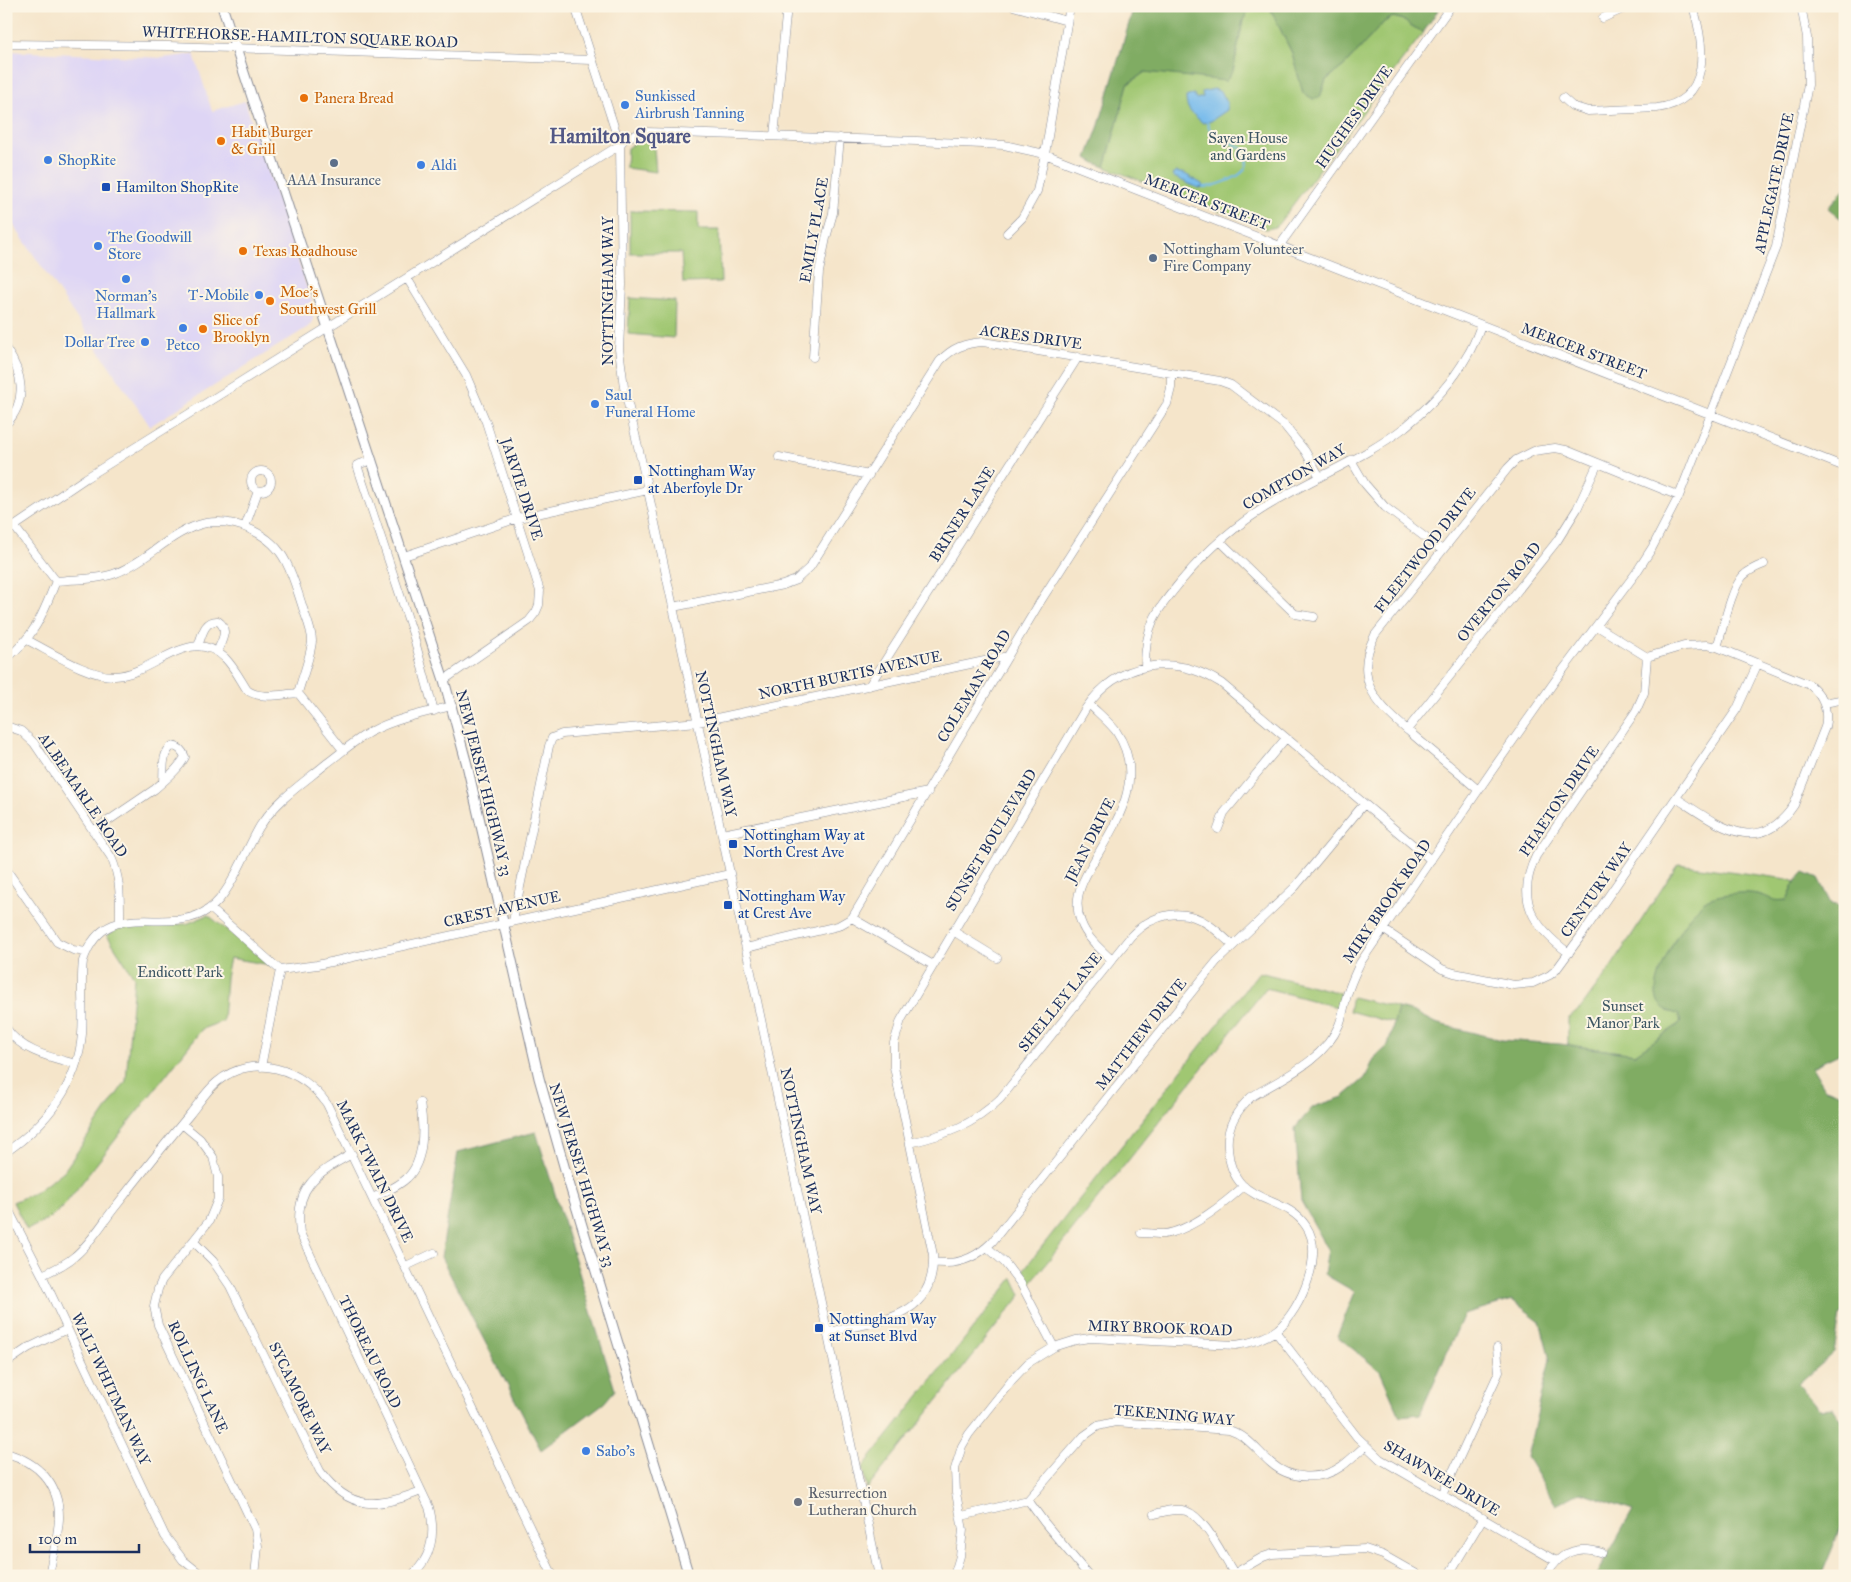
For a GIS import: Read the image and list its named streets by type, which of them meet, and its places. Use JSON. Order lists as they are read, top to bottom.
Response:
{
  "streets": {
    "main road": ["NEW JERSEY HIGHWAY 33"],
    "street": [
      "WHITEHORSE-HAMILTON SQUARE ROAD",
      "HUGHES DRIVE",
      "APPLEGATE DRIVE",
      "MERCER STREET",
      "EMILY PLACE",
      "NOTTINGHAM WAY",
      "ACRES DRIVE",
      "COMPTON WAY",
      "JARVIE DRIVE",
      "BRINER LANE",
      "FLEETWOOD DRIVE",
      "OVERTON ROAD",
      "NORTH BURTIS AVENUE",
      "COLEMAN ROAD",
      "ALBEMARLE ROAD",
      "PHAETON DRIVE",
      "SUNSET BOULEVARD",
      "JEAN DRIVE",
      "CENTURY WAY",
      "MIRY BROOK ROAD",
      "CREST AVENUE",
      "SHELLEY LANE",
      "MATTHEW DRIVE",
      "MARK TWAIN DRIVE",
      "THOREAU ROAD",
      "ROLLING LANE",
      "WALT WHITMAN WAY",
      "SYCAMORE WAY",
      "TEKENING WAY",
      "SHAWNEE DRIVE"
    ]
  },
  "crossings": [
    ["WHITEHORSE-HAMILTON SQUARE ROAD", "NOTTINGHAM WAY"],
    ["WHITEHORSE-HAMILTON SQUARE ROAD", "NEW JERSEY HIGHWAY 33"],
    ["HUGHES DRIVE", "MERCER STREET"],
    ["APPLEGATE DRIVE", "MERCER STREET"],
    ["APPLEGATE DRIVE", "MIRY BROOK ROAD"],
    ["MERCER STREET", "EMILY PLACE"],
    ["MERCER STREET", "NOTTINGHAM WAY"],
    ["MERCER STREET", "COMPTON WAY"],
    ["MERCER STREET", "JARVIE DRIVE"],
    ["MERCER STREET", "NEW JERSEY HIGHWAY 33"],
    ["MERCER STREET", "MIRY BROOK ROAD"],
    ["NOTTINGHAM WAY", "ACRES DRIVE"],
    ["NOTTINGHAM WAY", "NORTH BURTIS AVENUE"],
    ["NOTTINGHAM WAY", "SUNSET BOULEVARD"],
    ["NOTTINGHAM WAY", "CREST AVENUE"],
    ["ACRES DRIVE", "COMPTON WAY"],
    ["ACRES DRIVE", "BRINER LANE"],
    ["ACRES DRIVE", "COLEMAN ROAD"],
    ["COMPTON WAY", "SUNSET BOULEVARD"],
    ["JARVIE DRIVE", "NEW JERSEY HIGHWAY 33"],
    ["BRINER LANE", "NORTH BURTIS AVENUE"],
    ["FLEETWOOD DRIVE", "OVERTON ROAD"],
    ["FLEETWOOD DRIVE", "MIRY BROOK ROAD"],
    ["NORTH BURTIS AVENUE", "COLEMAN ROAD"],
    ["NORTH BURTIS AVENUE", "CREST AVENUE"],
    ["NEW JERSEY HIGHWAY 33", "CREST AVENUE"],
    ["PHAETON DRIVE", "CENTURY WAY"],
    ["SUNSET BOULEVARD", "JEAN DRIVE"],
    ["SUNSET BOULEVARD", "MIRY BROOK ROAD"],
    ["SUNSET BOULEVARD", "SHELLEY LANE"],
    ["SUNSET BOULEVARD", "MATTHEW DRIVE"],
    ["JEAN DRIVE", "SHELLEY LANE"],
    ["CENTURY WAY", "MIRY BROOK ROAD"],
    ["MIRY BROOK ROAD", "SHAWNEE DRIVE"],
    ["SHELLEY LANE", "MATTHEW DRIVE"],
    ["MARK TWAIN DRIVE", "THOREAU ROAD"],
    ["MARK TWAIN DRIVE", "ROLLING LANE"],
    ["MARK TWAIN DRIVE", "WALT WHITMAN WAY"],
    ["THOREAU ROAD", "SYCAMORE WAY"],
    ["ROLLING LANE", "SYCAMORE WAY"],
    ["TEKENING WAY", "SHAWNEE DRIVE"]
  ],
  "districts": ["Hamilton Square"],
  "parks": ["Sayen House and Gardens", "Endicott Park", "Sunset Manor Park"],
  "places": {
    "other": [
      "Panera Bread",
      "Sunkissed Airbrush Tanning",
      "Habit Burger & Grill",
      "ShopRite",
      "AAA Insurance",
      "Aldi",
      "The Goodwill Store",
      "Texas Roadhouse",
      "Nottingham Volunteer Fire Company",
      "Norman's Hallmark",
      "T-Mobile",
      "Moe's Southwest Grill",
      "Petco",
      "Slice of Brooklyn",
      "Dollar Tree",
      "Saul Funeral Home",
      "Sabo's",
      "Resurrection Lutheran Church"
    ],
    "transit": [
      "Hamilton ShopRite",
      "Nottingham Way at Aberfoyle Dr",
      "Nottingham Way at North Crest Ave",
      "Nottingham Way at Crest Ave",
      "Nottingham Way at Sunset Blvd"
    ]
  },
  "scale_bar": "100 m"
}
